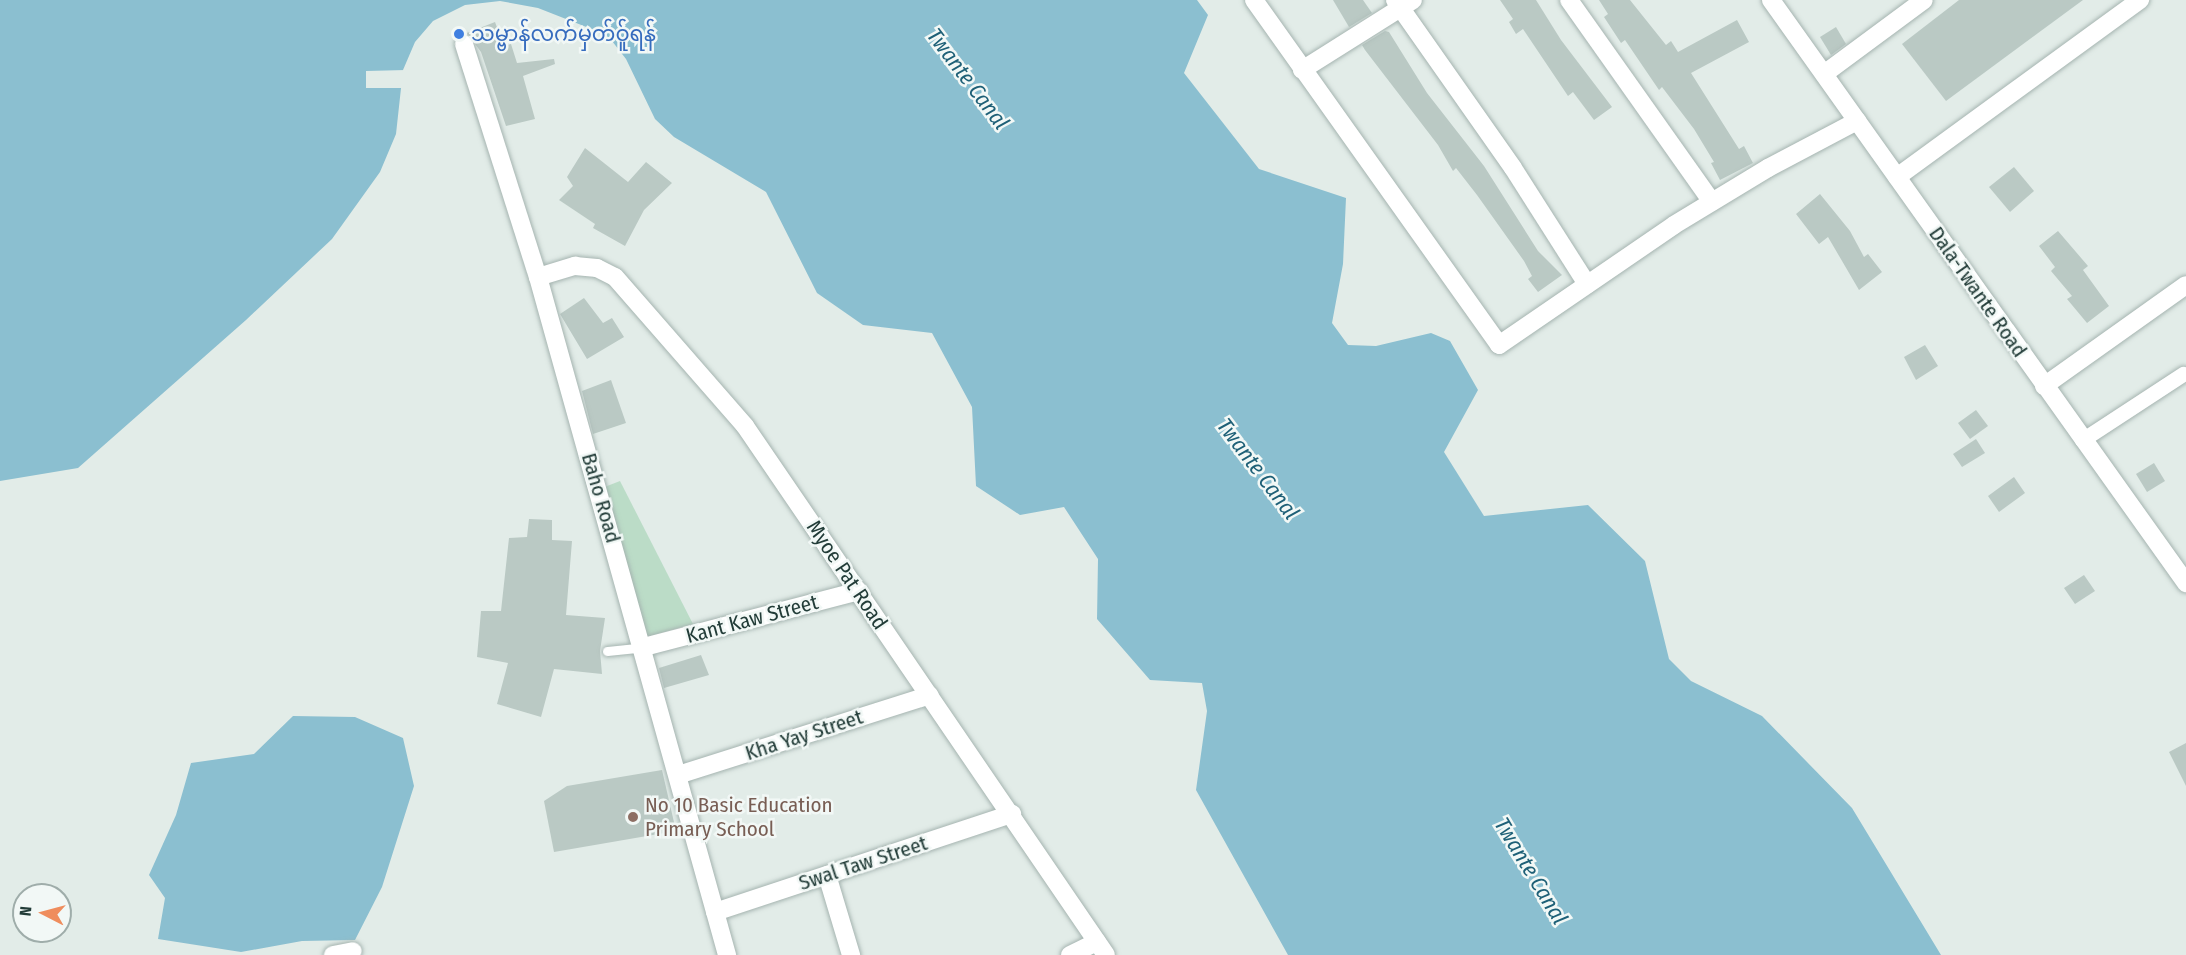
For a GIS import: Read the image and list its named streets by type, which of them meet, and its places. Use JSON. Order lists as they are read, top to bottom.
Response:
{
  "streets": {
    "street": [
      "Dala-Twante Road",
      "Baho Road",
      "Myoe Pat Road",
      "Kant Kaw Street",
      "Kha Yay Street",
      "Swal Taw Street"
    ]
  },
  "crossings": [
    ["Baho Road", "Myoe Pat Road"],
    ["Baho Road", "Kant Kaw Street"],
    ["Baho Road", "Kha Yay Street"],
    ["Baho Road", "Swal Taw Street"],
    ["Myoe Pat Road", "Kant Kaw Street"],
    ["Myoe Pat Road", "Kha Yay Street"],
    ["Myoe Pat Road", "Swal Taw Street"]
  ],
  "water": ["Twante Canal"],
  "places": ["သမ္ဗာန်လက်မှတ်ဝ်ူရန်", "No 10 Basic Education Primary School"],
  "north": "left"
}
